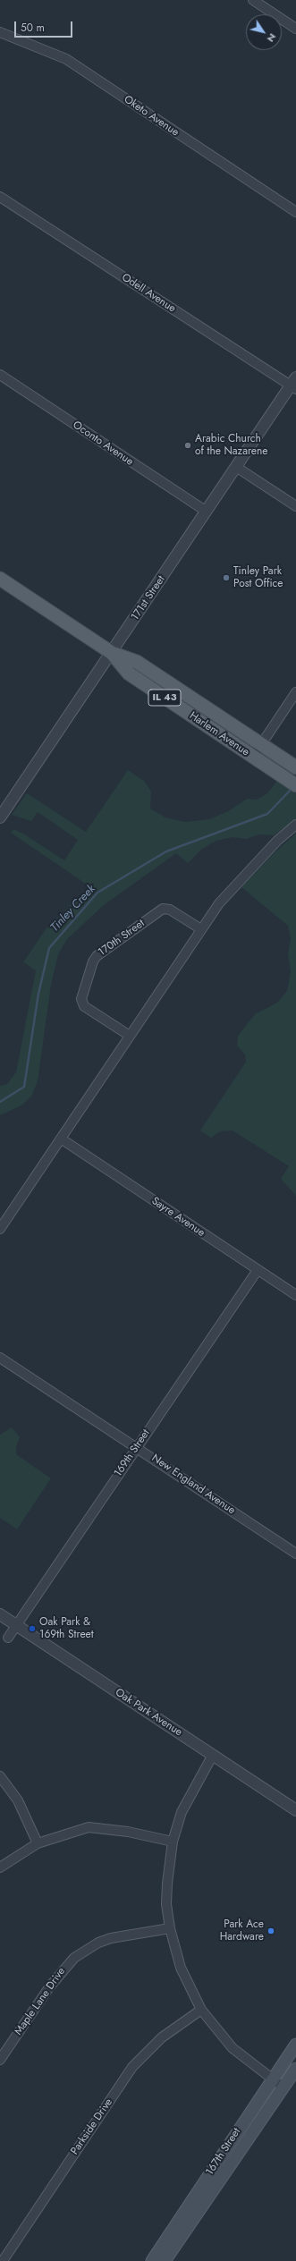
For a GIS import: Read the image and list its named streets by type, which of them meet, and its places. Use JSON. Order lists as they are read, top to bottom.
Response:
{
  "streets": {
    "main road": ["IL 43", "Harlem Avenue", "167th Street"],
    "street": [
      "Oketo Avenue",
      "Odell Avenue",
      "Oconto Avenue",
      "171st Street",
      "170th Street",
      "Sayre Avenue",
      "169th Street",
      "New England Avenue",
      "Oak Park Avenue",
      "Maple Lane Drive",
      "Parkside Drive"
    ]
  },
  "crossings": [
    ["Odell Avenue", "171st Street"],
    ["Oconto Avenue", "171st Street"],
    ["171st Street", "Harlem Avenue"],
    ["Sayre Avenue", "169th Street"],
    ["169th Street", "New England Avenue"],
    ["169th Street", "Oak Park Avenue"]
  ],
  "water": ["Tinley Creek"],
  "places": [
    "Arabic Church of the Nazarene",
    "Tinley Park Post Office",
    "Oak Park & 169th Street",
    "Park Ace Hardware"
  ],
  "scale_bar": "50 m",
  "north": "bottom right"
}
